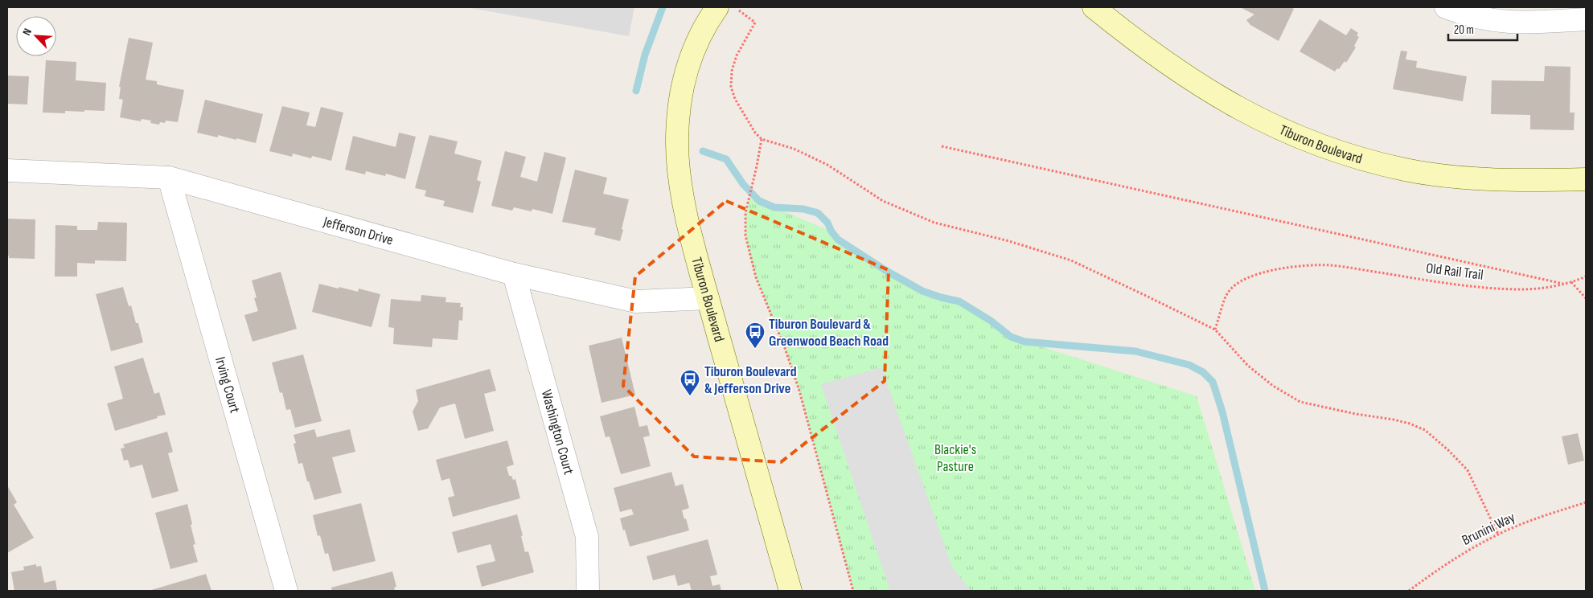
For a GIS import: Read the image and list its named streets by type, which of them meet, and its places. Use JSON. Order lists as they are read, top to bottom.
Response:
{
  "streets": {
    "main road": ["Tiburon Boulevard"],
    "street": ["Jefferson Drive", "Irving Court", "Washington Court"],
    "path": ["Old Rail Trail", "Brunini Way"]
  },
  "crossings": [
    ["Tiburon Boulevard", "Jefferson Drive"],
    ["Jefferson Drive", "Irving Court"],
    ["Jefferson Drive", "Washington Court"]
  ],
  "parks": ["Blackie's Pasture"],
  "places": {
    "bus stop": ["Tiburon Boulevard & Greenwood Beach Road", "Tiburon Boulevard & Jefferson Drive"]
  },
  "scale_bar": "20 m",
  "north": "top left"
}
